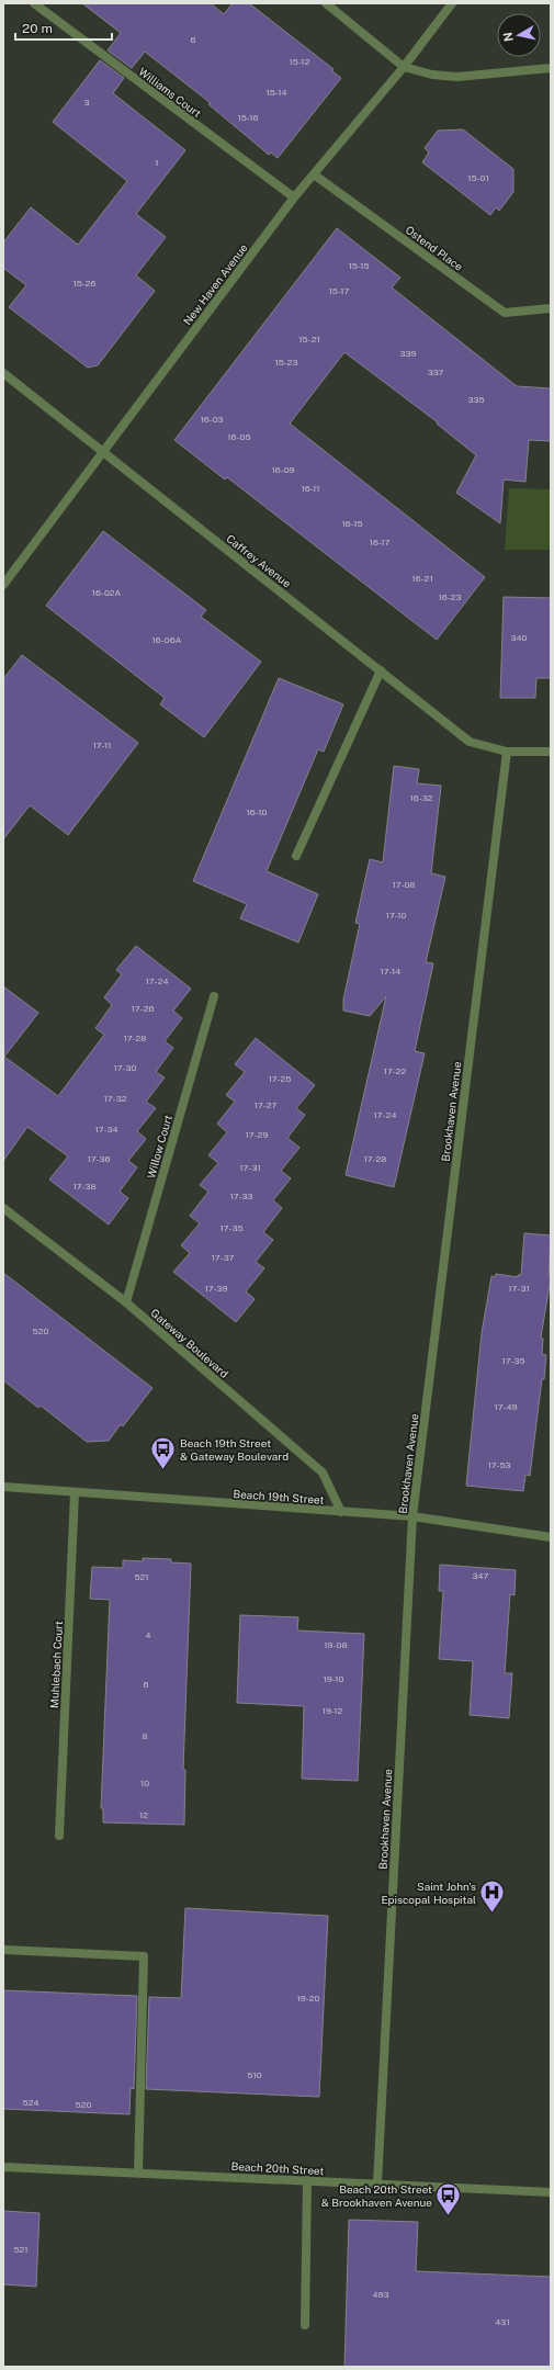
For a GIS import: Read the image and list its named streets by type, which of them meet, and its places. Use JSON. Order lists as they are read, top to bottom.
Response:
{
  "streets": {
    "street": [
      "Williams Court",
      "Ostend Place",
      "New Haven Avenue",
      "Caffrey Avenue",
      "Brookhaven Avenue",
      "Willow Court",
      "Gateway Boulevard",
      "Beach 19th Street",
      "Muhlebach Court",
      "Beach 20th Street"
    ]
  },
  "crossings": [
    ["Williams Court", "New Haven Avenue"],
    ["Ostend Place", "New Haven Avenue"],
    ["New Haven Avenue", "Caffrey Avenue"],
    ["Caffrey Avenue", "Brookhaven Avenue"],
    ["Brookhaven Avenue", "Beach 19th Street"],
    ["Brookhaven Avenue", "Beach 20th Street"],
    ["Willow Court", "Gateway Boulevard"],
    ["Gateway Boulevard", "Beach 19th Street"],
    ["Beach 19th Street", "Muhlebach Court"]
  ],
  "places": {
    "bus stop": ["Beach 19th Street & Gateway Boulevard", "Beach 20th Street & Brookhaven Avenue"],
    "hospital": ["Saint John's Episcopal Hospital"]
  },
  "house_numbers": [
    "6",
    "15-12",
    "15-14",
    "3",
    "15-16",
    "1",
    "15-01",
    "15-15",
    "15-26",
    "15-17",
    "15-21",
    "339",
    "15-23",
    "337",
    "335",
    "16-03",
    "16-05",
    "16-09",
    "16-11",
    "16-15",
    "16-17",
    "16-21",
    "16-02A",
    "16-23",
    "340",
    "16-06A",
    "17-11",
    "16-32",
    "16-10",
    "17-08",
    "17-10",
    "17-14",
    "17-24",
    "17-26",
    "17-28",
    "17-30",
    "17-22",
    "17-25",
    "17-32",
    "17-27",
    "17-24",
    "17-34",
    "17-29",
    "17-36",
    "17-28",
    "17-31",
    "17-38",
    "17-33",
    "17-35",
    "17-37",
    "17-39",
    "17-31",
    "520",
    "17-35",
    "17-49",
    "17-53",
    "347",
    "521",
    "4",
    "19-08",
    "19-10",
    "6",
    "19-12",
    "8",
    "10",
    "12",
    "19-20",
    "510",
    "524",
    "520",
    "521",
    "493",
    "431"
  ],
  "scale_bar": "20 m",
  "north": "left"
}
